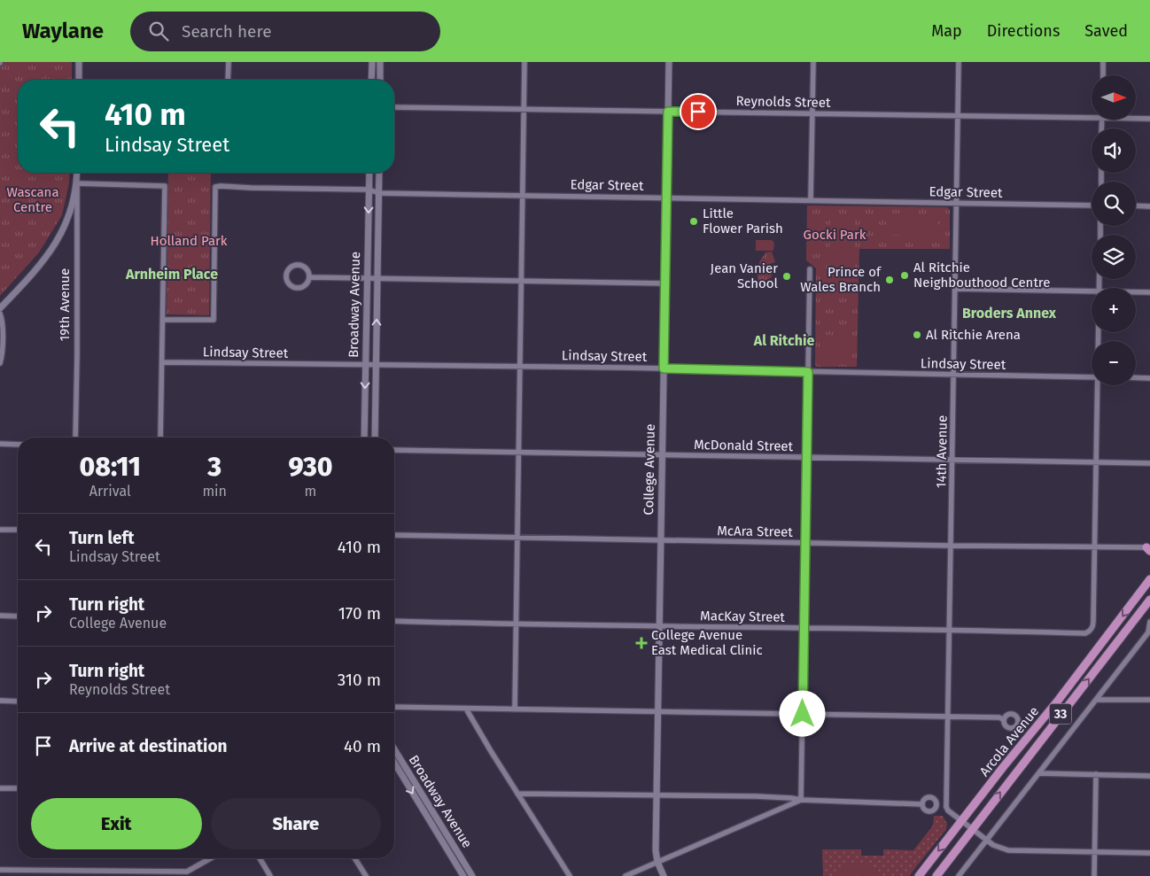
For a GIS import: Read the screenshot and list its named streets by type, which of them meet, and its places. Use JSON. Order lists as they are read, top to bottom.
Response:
{
  "streets": {
    "main road": ["33", "Arcola Avenue"],
    "street": [
      "Reynolds Street",
      "Edgar Street",
      "19th Avenue",
      "Broadway Avenue",
      "Lindsay Street",
      "McDonald Street",
      "14th Avenue",
      "College Avenue",
      "McAra Street",
      "MacKay Street"
    ]
  },
  "crossings": [
    ["Reynolds Street", "14th Avenue"],
    ["Reynolds Street", "College Avenue"],
    ["Edgar Street", "Broadway Avenue"],
    ["Edgar Street", "14th Avenue"],
    ["Edgar Street", "College Avenue"],
    ["Broadway Avenue", "Lindsay Street"],
    ["Lindsay Street", "14th Avenue"],
    ["Lindsay Street", "College Avenue"],
    ["McDonald Street", "14th Avenue"],
    ["McDonald Street", "College Avenue"],
    ["14th Avenue", "McAra Street"],
    ["14th Avenue", "MacKay Street"],
    ["14th Avenue", "Arcola Avenue"],
    ["College Avenue", "McAra Street"],
    ["College Avenue", "MacKay Street"],
    ["McAra Street", "MacKay Street"]
  ],
  "districts": ["Arnheim Place", "Broders Annex", "Al Ritchie"],
  "parks": ["Wascana Centre", "Gocki Park", "Holland Park"],
  "places": {
    "other": [
      "Little Flower Parish",
      "Al Ritchie Neighbouthood Centre",
      "Jean Vanier School",
      "Prince of Wales Branch",
      "Al Ritchie Arena"
    ],
    "health": ["College Avenue East Medical Clinic"]
  },
  "north": "right",
  "page": {
    "header": "Waylane",
    "search": "Search here",
    "nav": ["Map", "Directions", "Saved"],
    "map_buttons": ["+", "−"],
    "turn": ["410 m", "Lindsay Street"],
    "eta": [
      "08:11",
      "Arrival",
      "3",
      "min",
      "930",
      "m"
    ],
    "list": [
      {
        "name": "Turn left",
        "note": "Lindsay Street",
        "value": "410 m"
      },
      {
        "name": "Turn right",
        "note": "College Avenue",
        "value": "170 m"
      },
      {
        "name": "Turn right",
        "note": "Reynolds Street",
        "value": "310 m"
      },
      {
        "name": "Arrive at destination",
        "value": "40 m"
      }
    ],
    "buttons": ["Exit", "Share"]
  }
}
